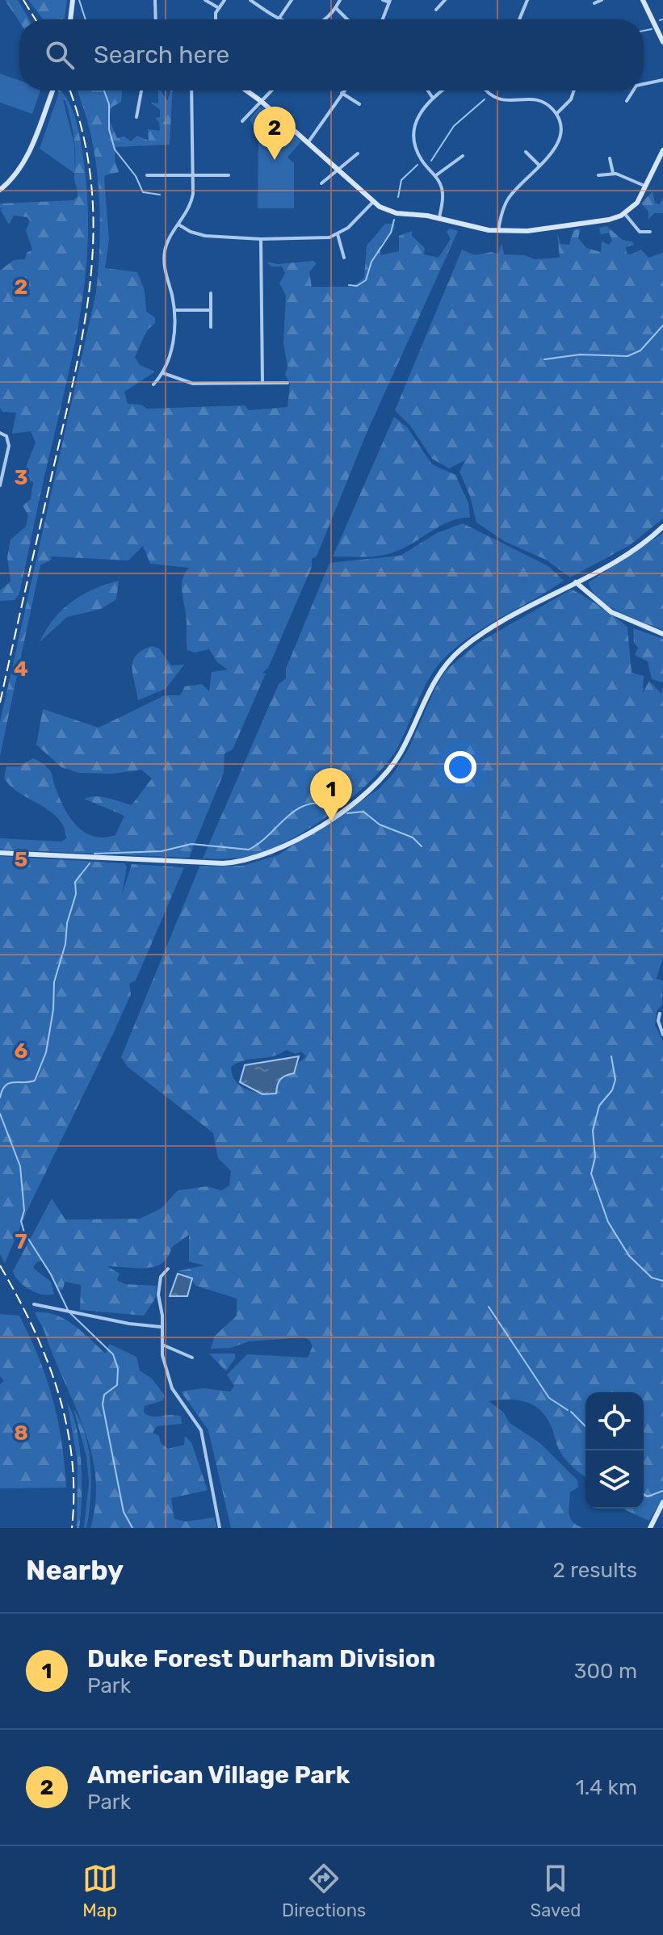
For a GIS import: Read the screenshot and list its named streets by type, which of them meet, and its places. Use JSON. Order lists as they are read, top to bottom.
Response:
{
  "page": {
    "search": "Search here",
    "pins": ["2", "1"],
    "heading": ["Nearby", "2 results"],
    "list": [
      {
        "mark": "1",
        "name": "Duke Forest Durham Division",
        "note": "Park",
        "value": "300 m"
      },
      {
        "mark": "2",
        "name": "American Village Park",
        "note": "Park",
        "value": "1.4 km"
      }
    ],
    "nav": ["Map", "Directions", "Saved"]
  },
  "grid": {
    "rows": [
      "2",
      "3",
      "4",
      "5",
      "6",
      "7",
      "8"
    ]
  }
}
